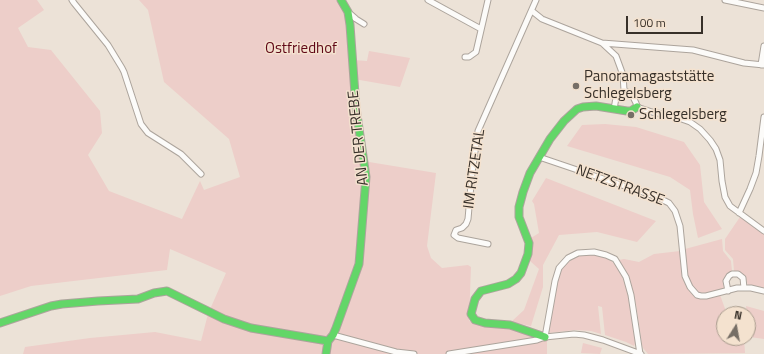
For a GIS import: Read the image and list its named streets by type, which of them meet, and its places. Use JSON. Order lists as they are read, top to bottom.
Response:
{
  "streets": {
    "street": ["AN DER TREBE", "IM RITZETAL", "NETZSTRASSE"]
  },
  "parks": ["Ostfriedhof"],
  "places": ["Panoramagaststätte Schlegelsberg", "Schlegelsberg"],
  "scale_bar": "100 m",
  "north": "top"
}
